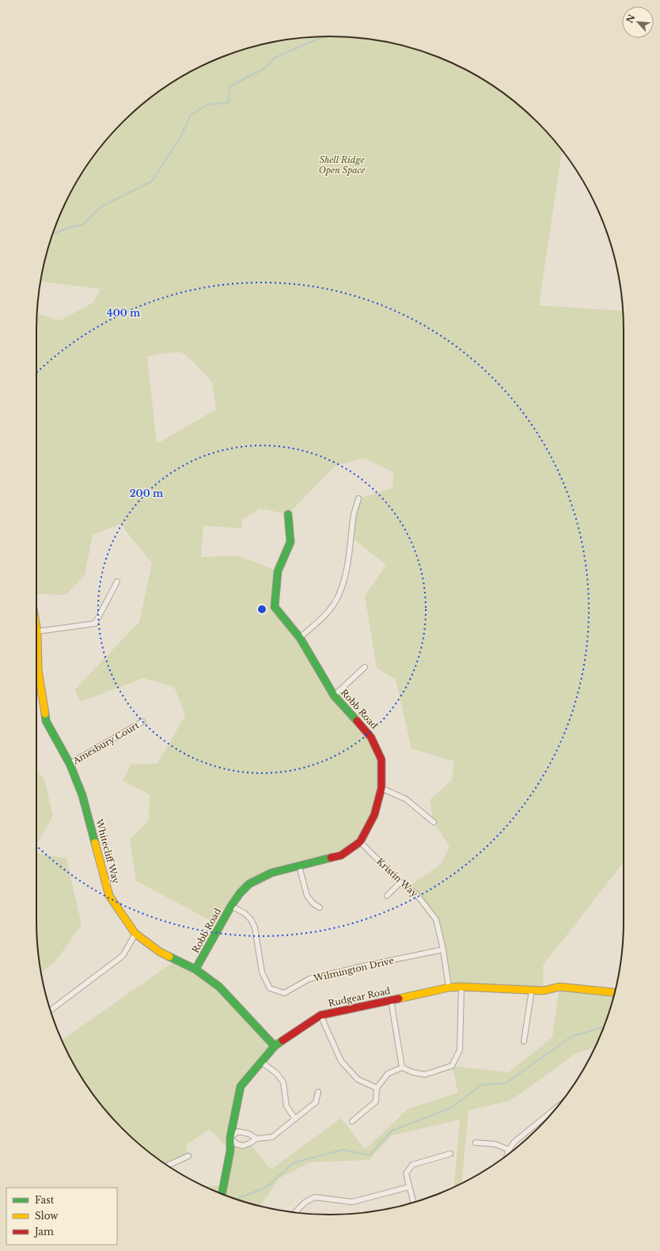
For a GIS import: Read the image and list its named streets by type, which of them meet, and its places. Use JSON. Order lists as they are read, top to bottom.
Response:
{
  "streets": {
    "street": [
      "Robb Road",
      "Amesbury Court",
      "Whitecliff Way",
      "Kristin Way",
      "Wilmington Drive",
      "Rudgear Road"
    ]
  },
  "crossings": [
    ["Robb Road", "Whitecliff Way"],
    ["Robb Road", "Kristin Way"],
    ["Robb Road", "Wilmington Drive"],
    ["Amesbury Court", "Whitecliff Way"],
    ["Whitecliff Way", "Rudgear Road"],
    ["Kristin Way", "Wilmington Drive"],
    ["Kristin Way", "Rudgear Road"]
  ],
  "parks": ["Shell Ridge Open Space"],
  "legend": ["Fast", "Slow", "Jam"],
  "north": "top left",
  "rings": ["400 m", "200 m"]
}
